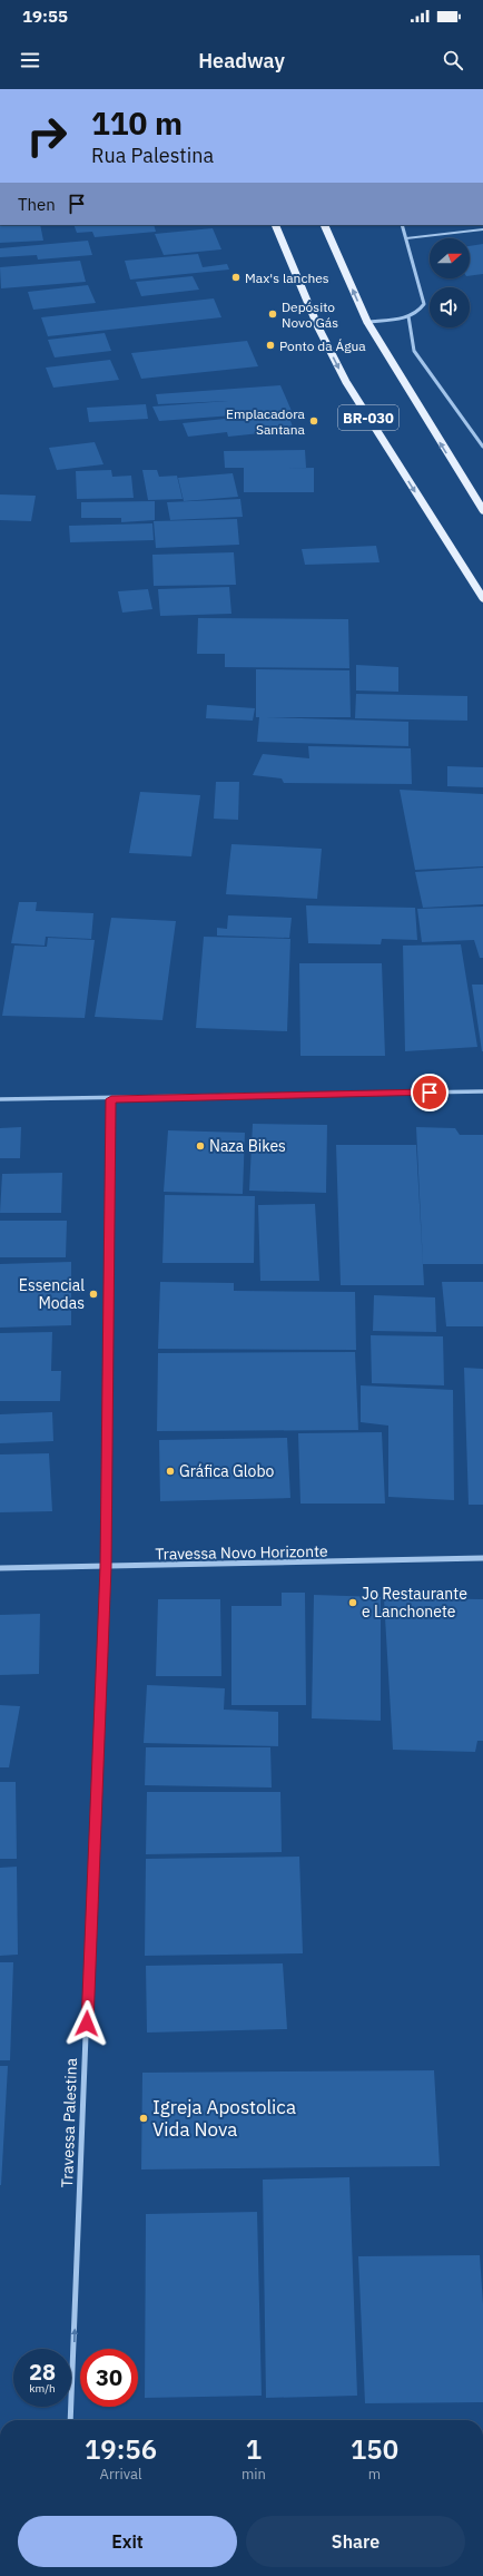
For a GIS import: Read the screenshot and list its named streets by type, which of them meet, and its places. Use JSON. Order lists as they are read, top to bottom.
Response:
{
  "streets": {
    "main road": ["BR-030"],
    "street": ["Travessa Novo Horizonte", "Travessa Palestina"]
  },
  "crossings": [
    ["Travessa Novo Horizonte", "Travessa Palestina"]
  ],
  "one_way": ["Travessa Palestina"],
  "places": [
    "Max's lanches",
    "Depósito Novo Gás",
    "Ponto da Água",
    "Emplacadora Santana",
    "Naza Bikes",
    "Essencial Modas",
    "Gráfica Globo",
    "Jo Restaurante e Lanchonete",
    "Igreja Apostolica Vida Nova"
  ],
  "north": "right",
  "page": {
    "status": "19:55",
    "header": "Headway",
    "turn": ["110 m", "Rua Palestina"],
    "then": "Then",
    "speed": "28 km/h",
    "limit": "30",
    "eta": [
      "19:56",
      "Arrival",
      "1",
      "min",
      "150",
      "m"
    ],
    "buttons": ["Exit", "Share"]
  }
}
